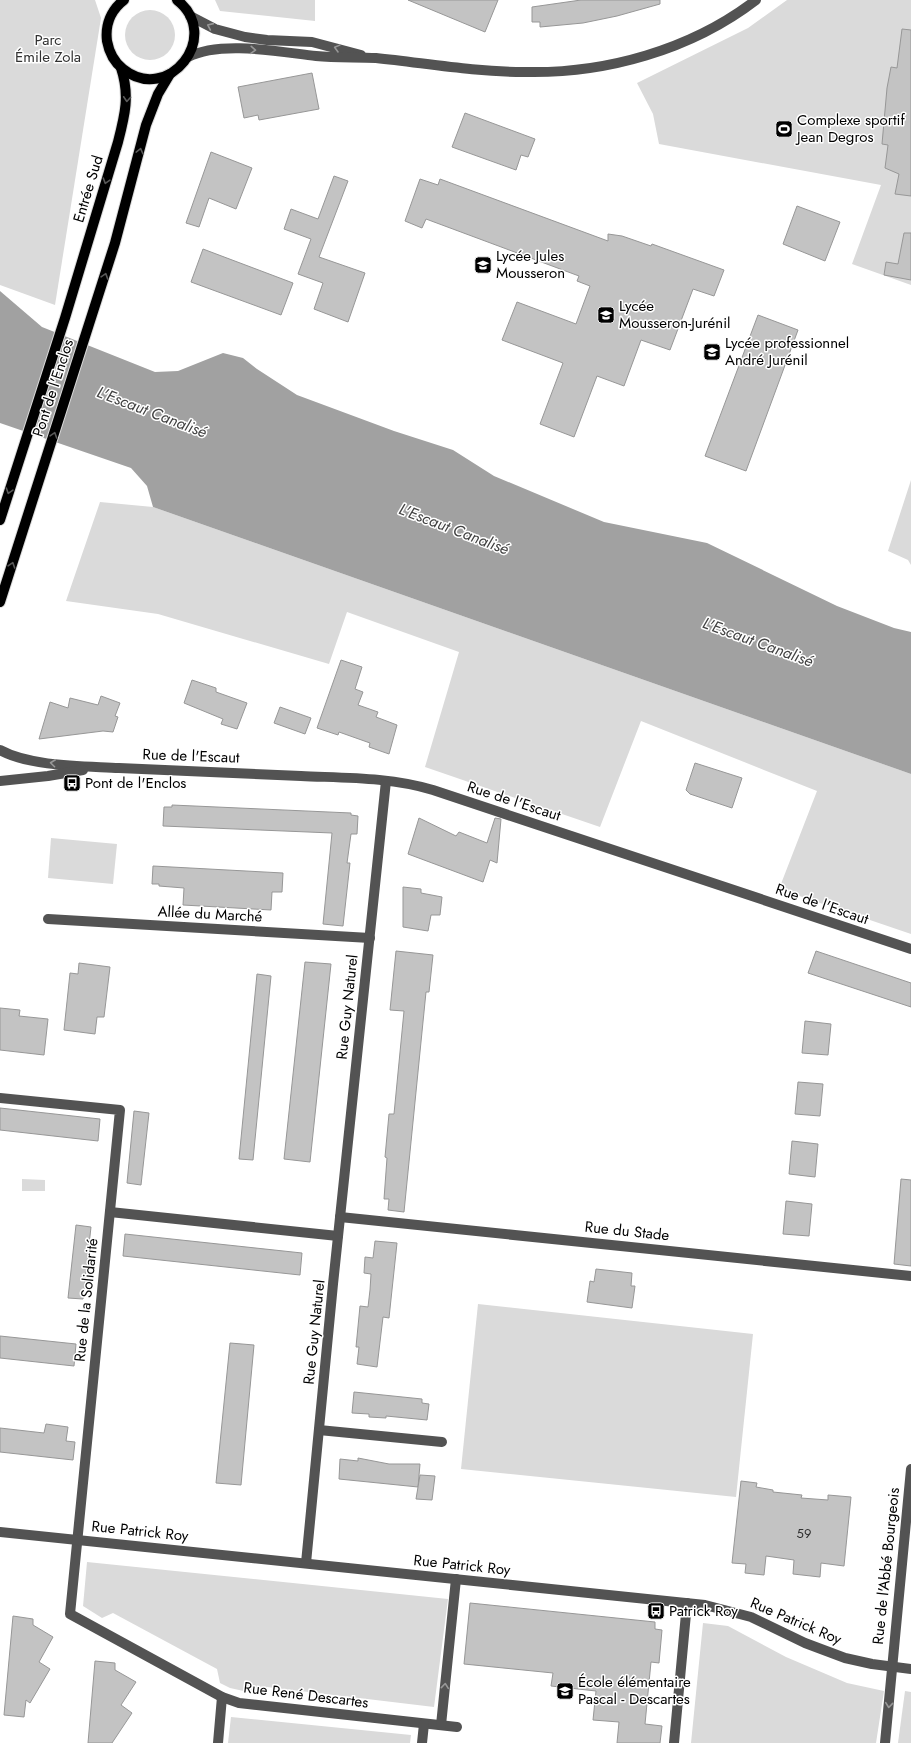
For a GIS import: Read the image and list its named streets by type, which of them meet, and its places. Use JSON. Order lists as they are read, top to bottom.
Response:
{
  "streets": {
    "main road": ["Entrée Sud", "Pont de l'Enclos"],
    "street": [
      "Rue de l'Escaut",
      "Allée du Marché",
      "Rue Guy Naturel",
      "Rue du Stade",
      "Rue de la Solidarité",
      "Rue Patrick Roy",
      "Rue de l'Abbé Bourgeois",
      "Rue René Descartes"
    ]
  },
  "crossings": [
    ["Entrée Sud", "Pont de l'Enclos"],
    ["Rue de l'Escaut", "Rue Guy Naturel"],
    ["Allée du Marché", "Rue Guy Naturel"],
    ["Rue Guy Naturel", "Rue du Stade"],
    ["Rue Guy Naturel", "Rue Patrick Roy"],
    ["Rue de la Solidarité", "Rue Patrick Roy"],
    ["Rue de la Solidarité", "Rue René Descartes"],
    ["Rue Patrick Roy", "Rue de l'Abbé Bourgeois"]
  ],
  "one_way": ["Entrée Sud"],
  "water": ["L'Escaut Canalisé"],
  "parks": ["Parc Émile Zola"],
  "places": {
    "sports": ["Complexe sportif Jean Degros"],
    "school or university": [
      "Lycée Jules Mousseron",
      "Lycée Mousseron-Jurénil",
      "Lycée professionnel André Jurénil",
      "École élémentaire Pascal - Descartes"
    ],
    "bus stop": ["Pont de l'Enclos", "Patrick Roy"]
  },
  "house_numbers": ["59"]
}
